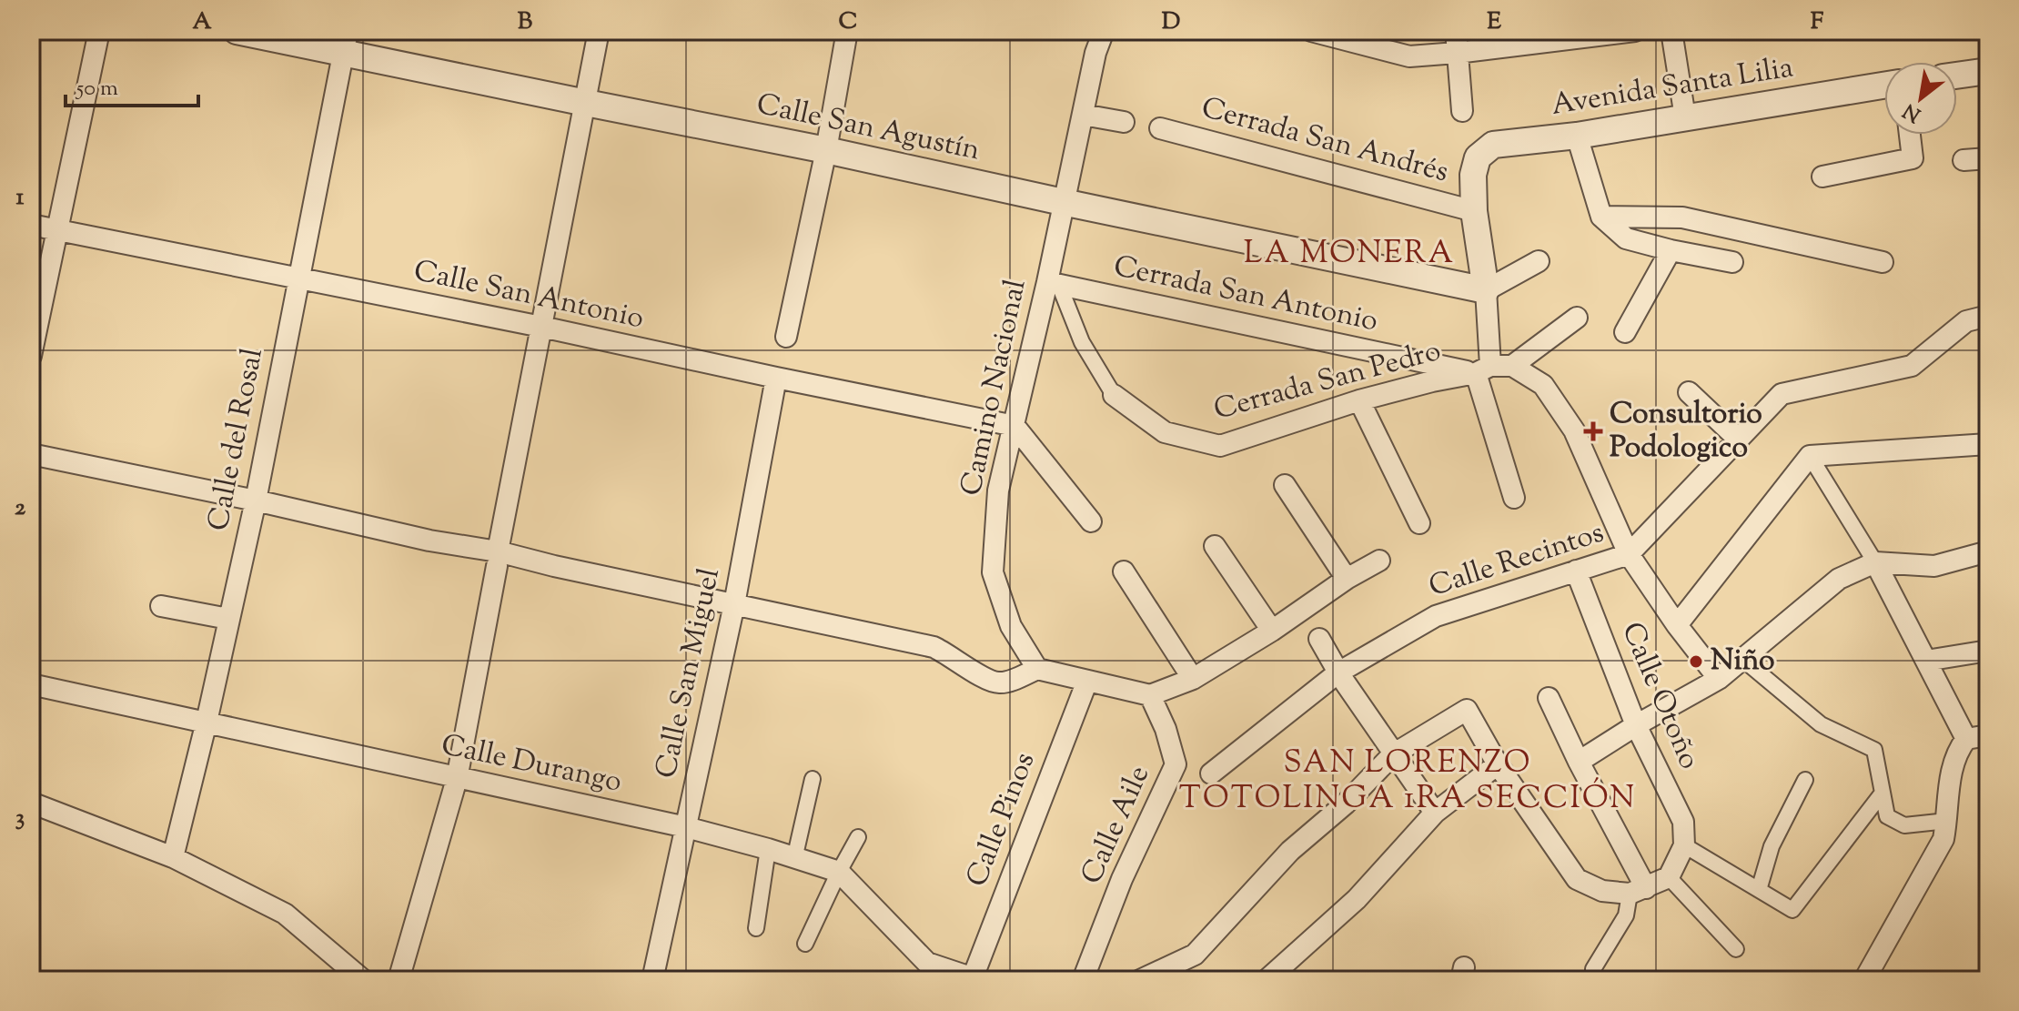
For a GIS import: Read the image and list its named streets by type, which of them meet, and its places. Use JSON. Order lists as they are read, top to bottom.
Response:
{
  "streets": {
    "street": [
      "Avenida Santa Lilia",
      "Calle San Agustín",
      "Cerrada San Andrés",
      "Cerrada San Antonio",
      "Calle San Antonio",
      "Cerrada San Pedro",
      "Camino Nacional",
      "Calle del Rosal",
      "Calle Recintos",
      "Calle San Miguel",
      "Calle Otoño",
      "Calle Durango",
      "Calle Pinos",
      "Calle Aile"
    ]
  },
  "crossings": [
    ["Avenida Santa Lilia", "Cerrada San Andrés"],
    ["Calle San Agustín", "Camino Nacional"],
    ["Calle San Agustín", "Calle del Rosal"],
    ["Cerrada San Antonio", "Cerrada San Pedro"],
    ["Cerrada San Antonio", "Camino Nacional"],
    ["Calle San Antonio", "Camino Nacional"],
    ["Calle San Antonio", "Calle del Rosal"],
    ["Calle San Antonio", "Calle San Miguel"],
    ["Cerrada San Pedro", "Camino Nacional"],
    ["Calle del Rosal", "Calle Durango"],
    ["Calle Recintos", "Calle Otoño"],
    ["Calle San Miguel", "Calle Durango"],
    ["Calle Durango", "Calle Pinos"]
  ],
  "districts": ["LA MONERA", "SAN LORENZO TOTOLINGA 1RA SECCIÓN"],
  "places": {
    "health": ["Consultorio Podologico"],
    "other": ["Niño"]
  },
  "scale_bar": "50 m",
  "north": "bottom left",
  "grid": {
    "columns": [
      "A",
      "B",
      "C",
      "D",
      "E",
      "F"
    ],
    "rows": ["1", "2", "3"]
  }
}
